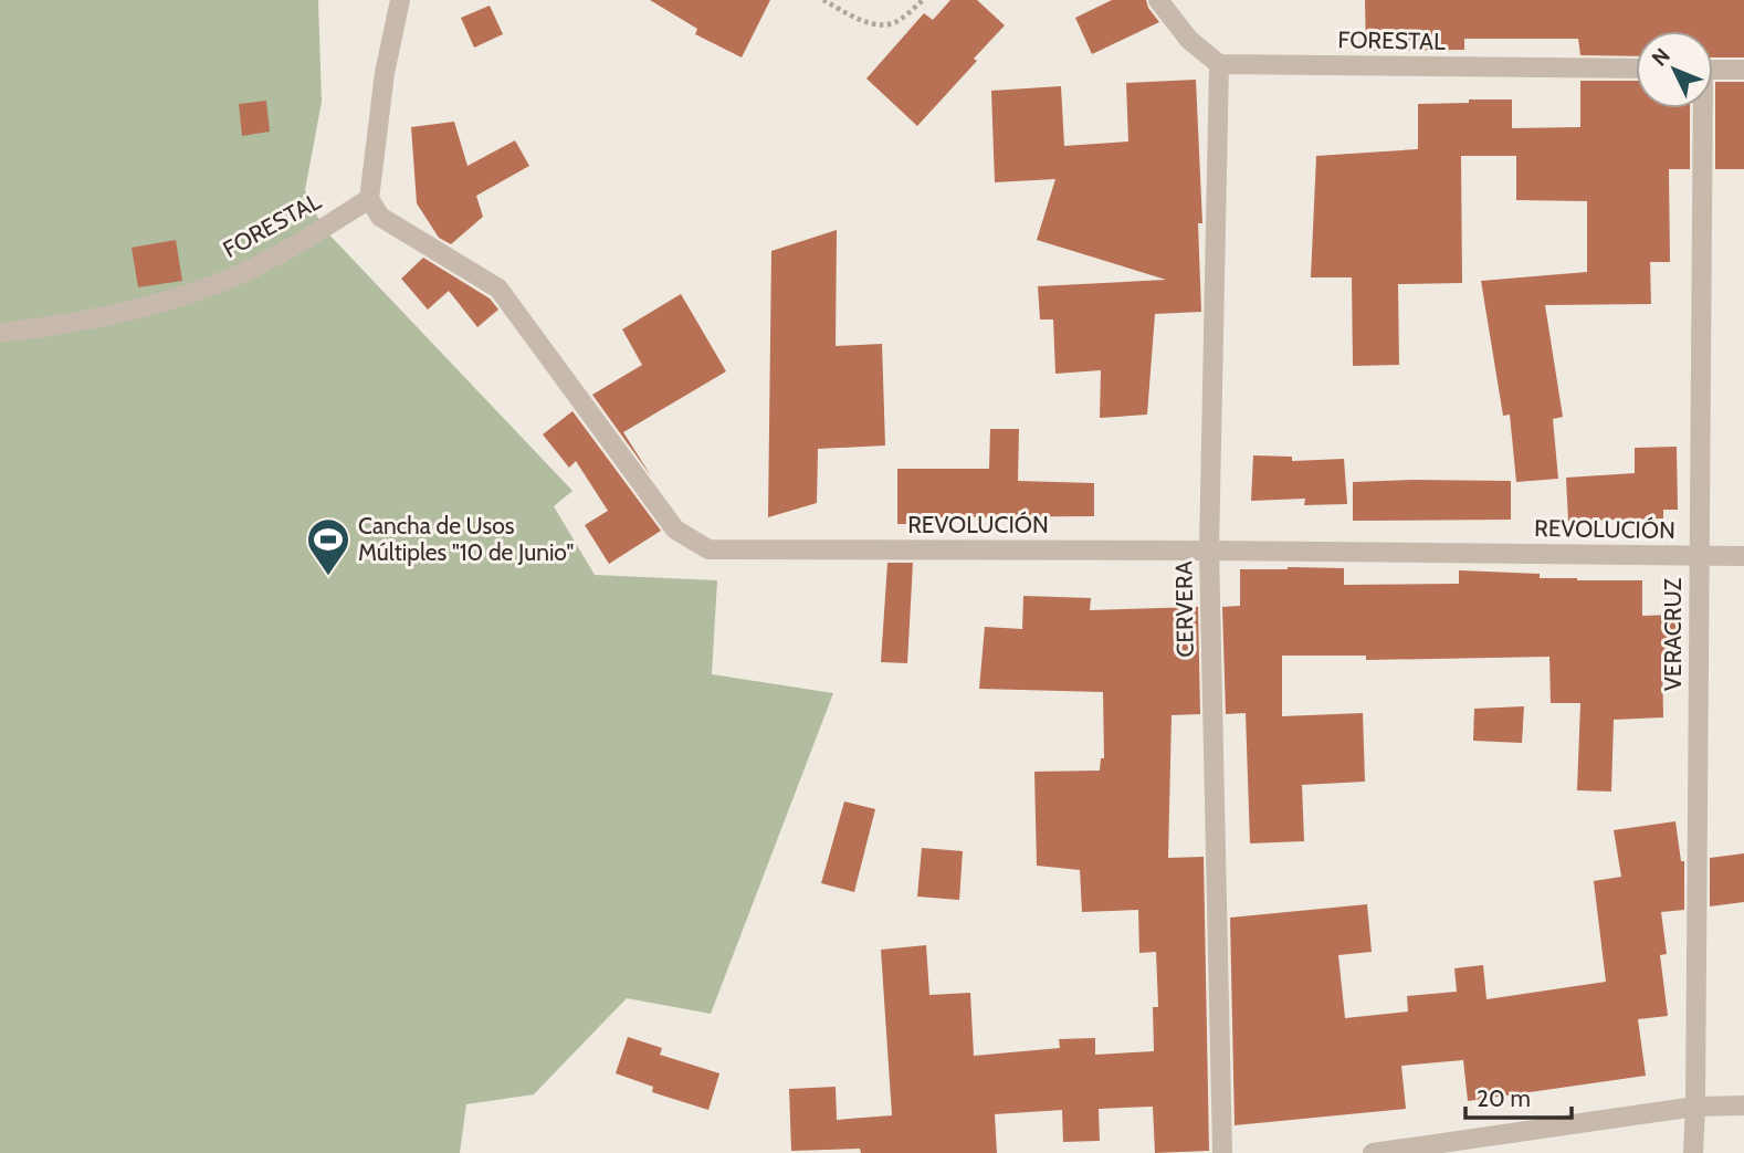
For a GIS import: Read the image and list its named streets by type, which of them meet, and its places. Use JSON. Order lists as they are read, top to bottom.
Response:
{
  "streets": {
    "street": [
      "FORESTAL",
      "REVOLUCIÓN",
      "CERVERA",
      "VERACRUZ"
    ]
  },
  "crossings": [
    ["FORESTAL", "REVOLUCIÓN"],
    ["FORESTAL", "CERVERA"],
    ["REVOLUCIÓN", "CERVERA"],
    ["REVOLUCIÓN", "VERACRUZ"]
  ],
  "places": {
    "sports": ["Cancha de Usos Múltiples \"10 de Junio\""]
  },
  "scale_bar": "20 m",
  "north": "top left"
}
